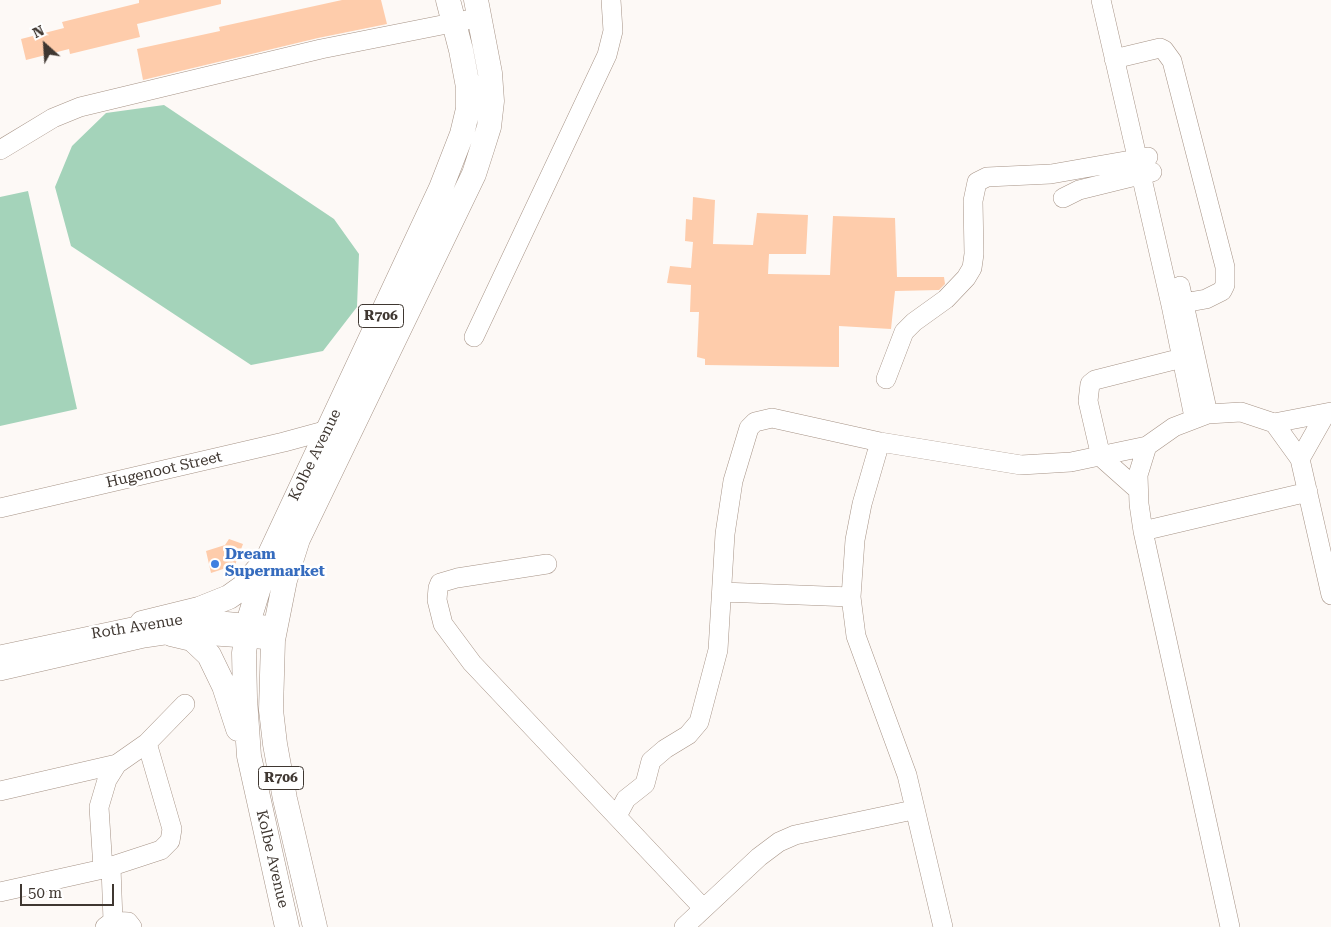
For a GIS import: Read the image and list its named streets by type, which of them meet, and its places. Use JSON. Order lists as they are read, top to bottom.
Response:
{
  "streets": {
    "main road": ["R706", "Kolbe Avenue"],
    "street": ["Hugenoot Street", "Roth Avenue"]
  },
  "crossings": [
    ["Kolbe Avenue", "Hugenoot Street"],
    ["Kolbe Avenue", "Roth Avenue"]
  ],
  "places": ["Dream Supermarket"],
  "scale_bar": "50 m",
  "north": "top left"
}
